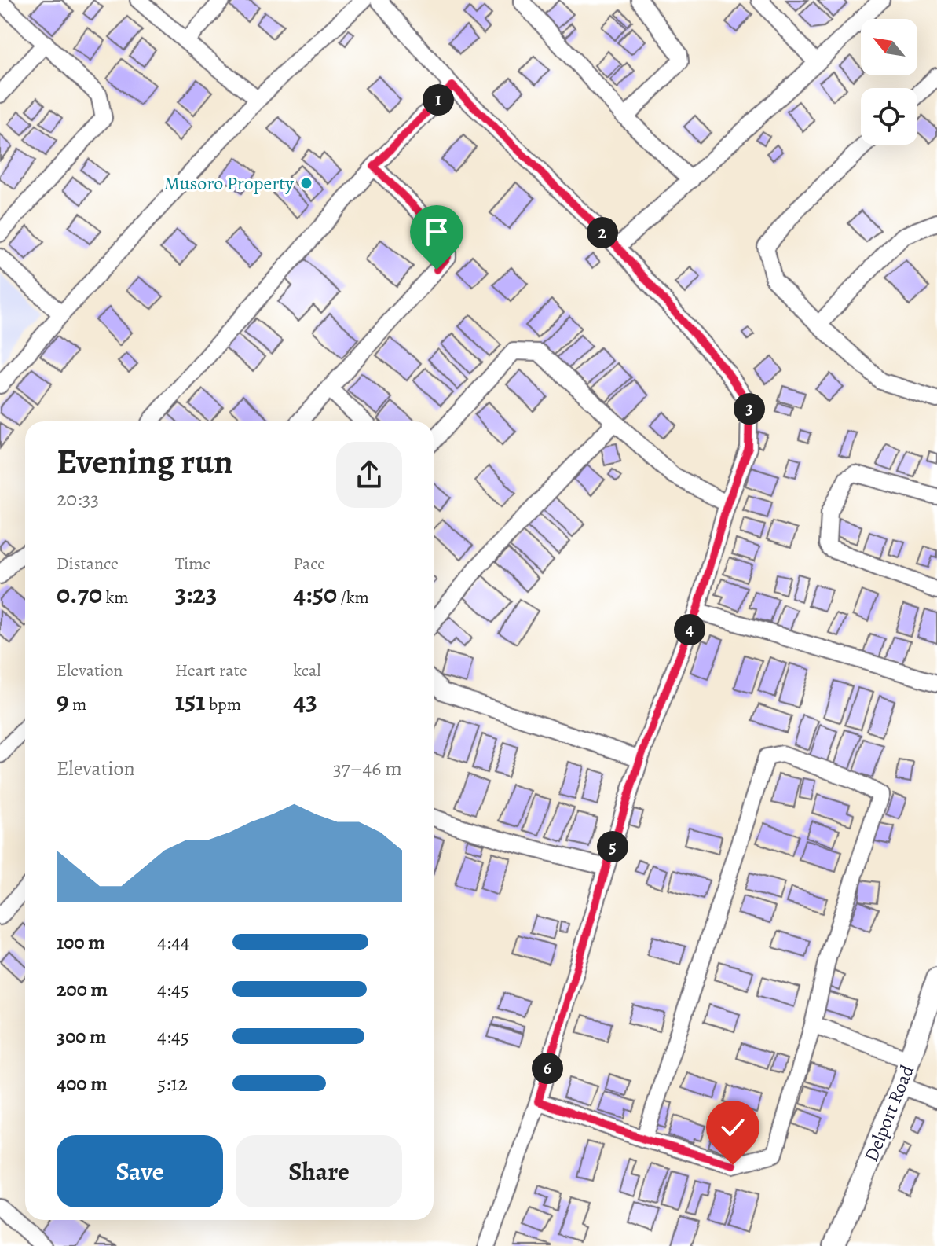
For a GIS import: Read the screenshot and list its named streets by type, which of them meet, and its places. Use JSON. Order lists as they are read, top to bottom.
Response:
{
  "streets": {
    "main road": ["Delport Road"]
  },
  "places": ["Musoro Property"],
  "north": "top left",
  "page": {
    "pins": [
      "1",
      "2",
      "3",
      "4",
      "5",
      "6"
    ],
    "heading": ["Evening run", "20:33"],
    "stats": [
      ["Distance", "0.70 km"],
      ["Time", "3:23"],
      ["Pace", "4:50 /km"],
      ["Elevation", "9 m"],
      ["Heart rate", "151 bpm"],
      ["kcal", "43"]
    ],
    "chart": ["Elevation", "37–46 m"],
    "list": [
      {
        "name": "100 m",
        "note": "4:44"
      },
      {
        "name": "200 m",
        "note": "4:45"
      },
      {
        "name": "300 m",
        "note": "4:45"
      },
      {
        "name": "400 m",
        "note": "5:12"
      }
    ],
    "buttons": ["Save", "Share"]
  }
}
